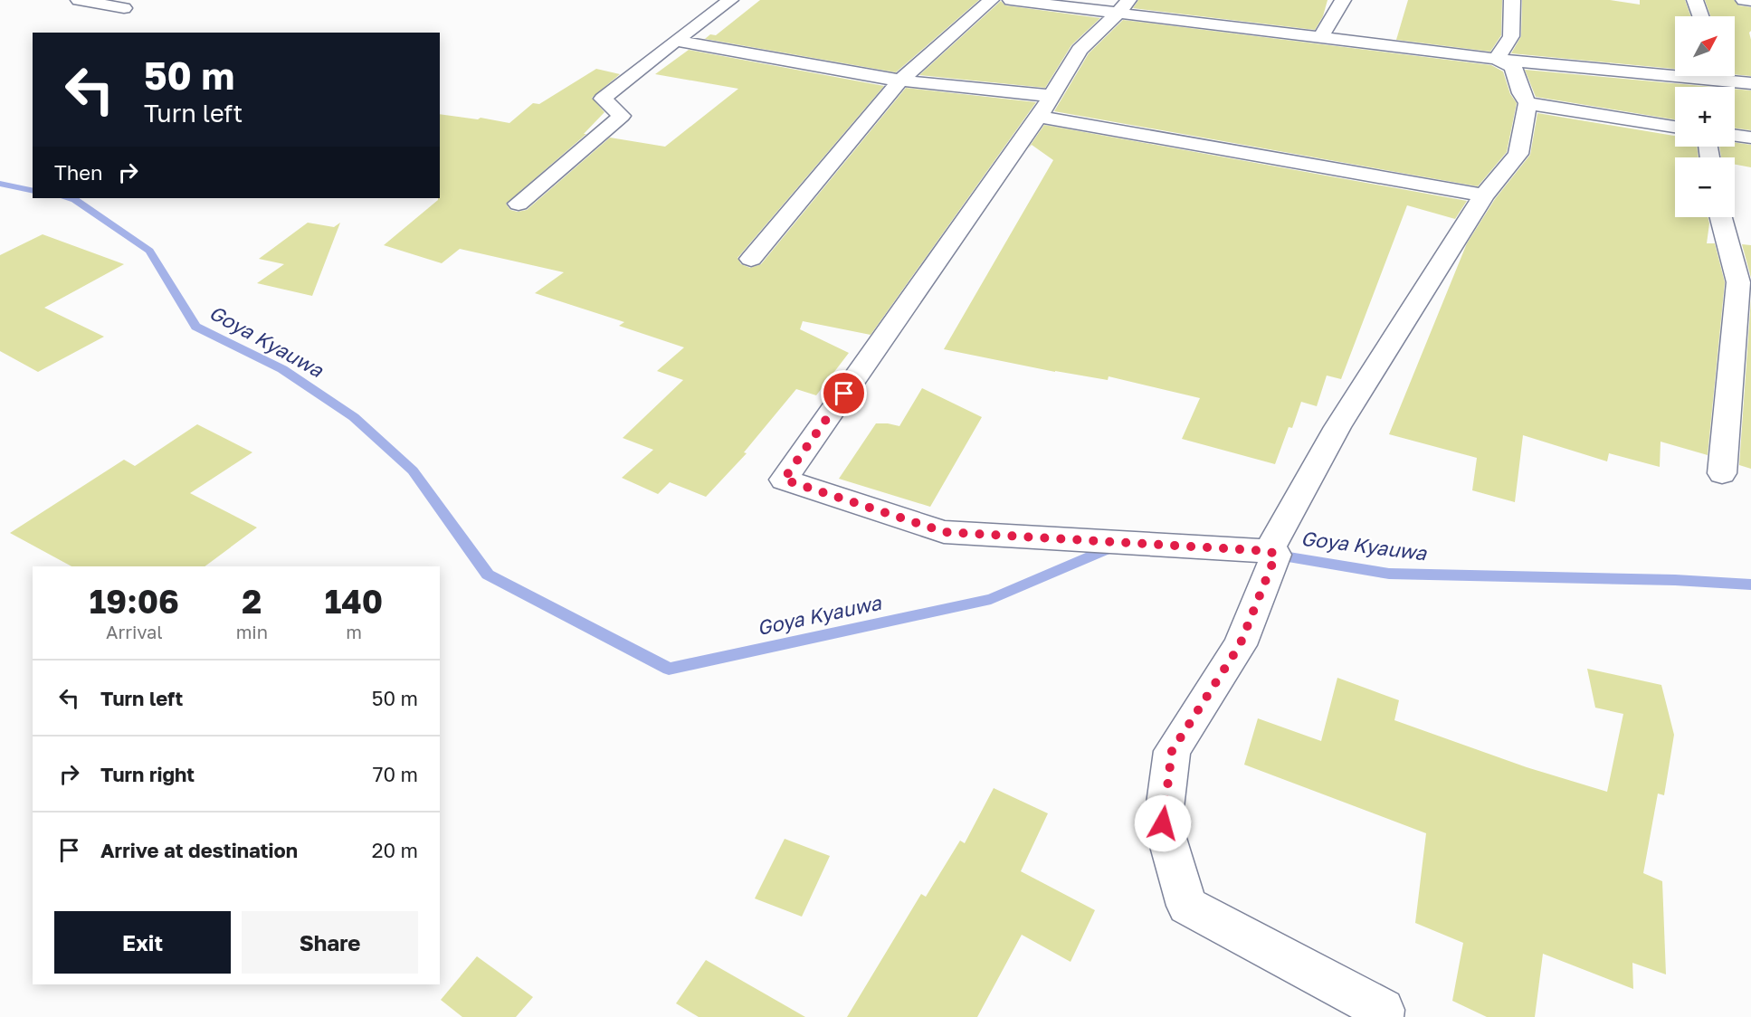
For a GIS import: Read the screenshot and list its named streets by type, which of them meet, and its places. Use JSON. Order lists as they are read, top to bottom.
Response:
{
  "water": ["Goya Kyauwa"],
  "north": "top right",
  "page": {
    "map_buttons": ["+", "−"],
    "turn": ["50 m", "Turn left"],
    "then": "Then",
    "eta": [
      "19:06",
      "Arrival",
      "2",
      "min",
      "140",
      "m"
    ],
    "list": [
      {
        "name": "Turn left",
        "value": "50 m"
      },
      {
        "name": "Turn right",
        "value": "70 m"
      },
      {
        "name": "Arrive at destination",
        "value": "20 m"
      }
    ],
    "buttons": ["Exit", "Share"]
  }
}
